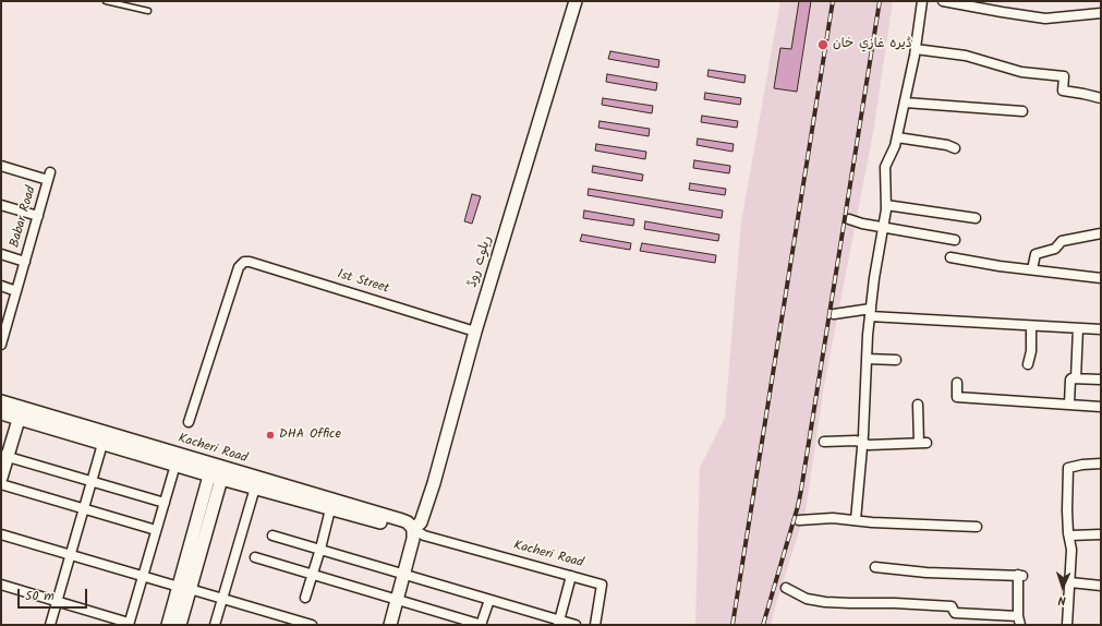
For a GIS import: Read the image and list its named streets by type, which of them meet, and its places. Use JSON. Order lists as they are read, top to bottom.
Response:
{
  "streets": {
    "main road": ["ریلوے روڈ", "Kacheri Road"],
    "street": ["Babar Road", "1st Street"]
  },
  "crossings": [
    ["ریلوے روڈ", "1st Street"],
    ["ریلوے روڈ", "Kacheri Road"]
  ],
  "places": ["ڈيره غازي خان", "DHA Office"],
  "scale_bar": "50 m",
  "north": "bottom"
}
